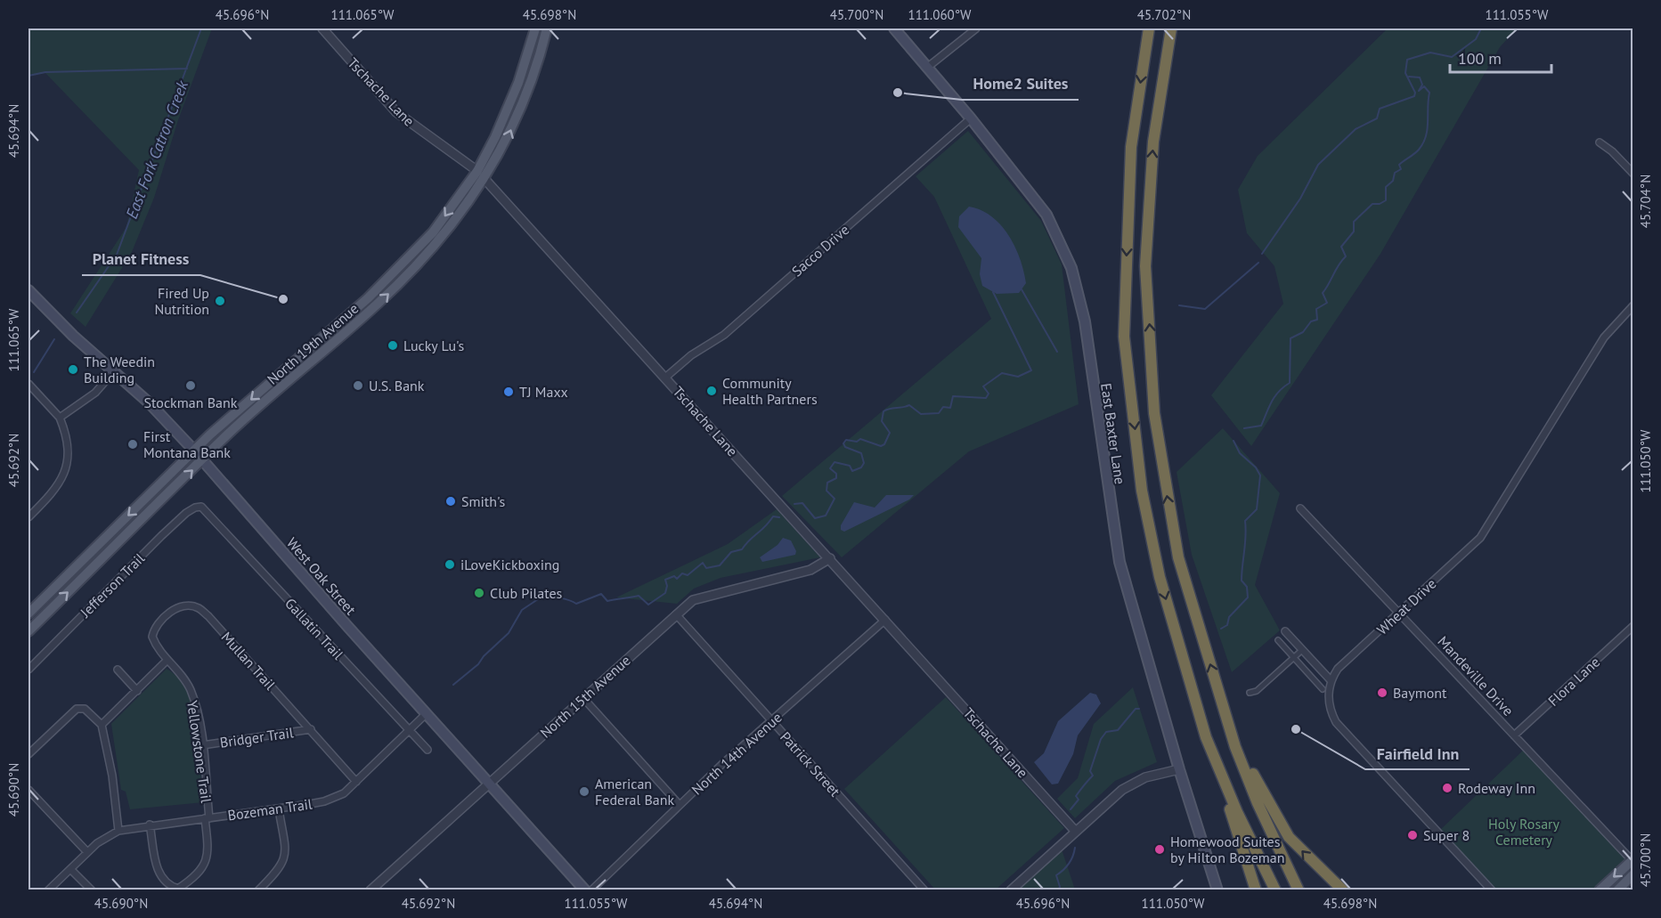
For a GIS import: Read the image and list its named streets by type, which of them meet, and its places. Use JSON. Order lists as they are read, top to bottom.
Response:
{
  "streets": {
    "main road": ["North 19th Avenue", "East Baxter Lane", "West Oak Street"],
    "street": [
      "Tschache Lane",
      "Sacco Drive",
      "Jefferson Trail",
      "Wheat Drive",
      "Gallatin Trail",
      "Mullan Trail",
      "Mandeville Drive",
      "Flora Lane",
      "North 15th Avenue",
      "Bridger Trail",
      "Yellowstone Trail",
      "North 14th Avenue",
      "Patrick Street",
      "Bozeman Trail"
    ]
  },
  "crossings": [
    ["Tschache Lane", "Sacco Drive"],
    ["Tschache Lane", "North 19th Avenue"],
    ["Tschache Lane", "North 15th Avenue"],
    ["Tschache Lane", "North 14th Avenue"],
    ["Sacco Drive", "East Baxter Lane"],
    ["North 19th Avenue", "West Oak Street"],
    ["West Oak Street", "North 15th Avenue"],
    ["West Oak Street", "Bozeman Trail"],
    ["Jefferson Trail", "Gallatin Trail"],
    ["Wheat Drive", "Mandeville Drive"],
    ["Gallatin Trail", "Bozeman Trail"],
    ["Mullan Trail", "Bridger Trail"],
    ["Mullan Trail", "Yellowstone Trail"],
    ["Mullan Trail", "Bozeman Trail"],
    ["Mandeville Drive", "Flora Lane"],
    ["North 15th Avenue", "Patrick Street"],
    ["Bridger Trail", "Yellowstone Trail"],
    ["Yellowstone Trail", "Bozeman Trail"],
    ["North 14th Avenue", "Patrick Street"]
  ],
  "water": ["East Fork Catron Creek"],
  "parks": ["Holy Rosary Cemetery"],
  "places": [
    "Home2 Suites",
    "Planet Fitness",
    "Fired Up Nutrition",
    "Lucky Lu's",
    "The Weedin Building",
    "Stockman Bank",
    "U.S. Bank",
    "Community Health Partners",
    "TJ Maxx",
    "First Montana Bank",
    "Smith's",
    "iLoveKickboxing",
    "Club Pilates",
    "Baymont",
    "Fairfield Inn",
    "Rodeway Inn",
    "American Federal Bank",
    "Super 8",
    "Homewood Suites by Hilton Bozeman"
  ],
  "scale_bar": "100 m",
  "coordinates": [
    "45.696°N",
    "111.065°W",
    "45.698°N",
    "45.700°N",
    "111.060°W",
    "45.702°N",
    "111.055°W",
    "45.694°N",
    "45.704°N",
    "45.692°N",
    "111.050°W",
    "45.690°N"
  ]
}
